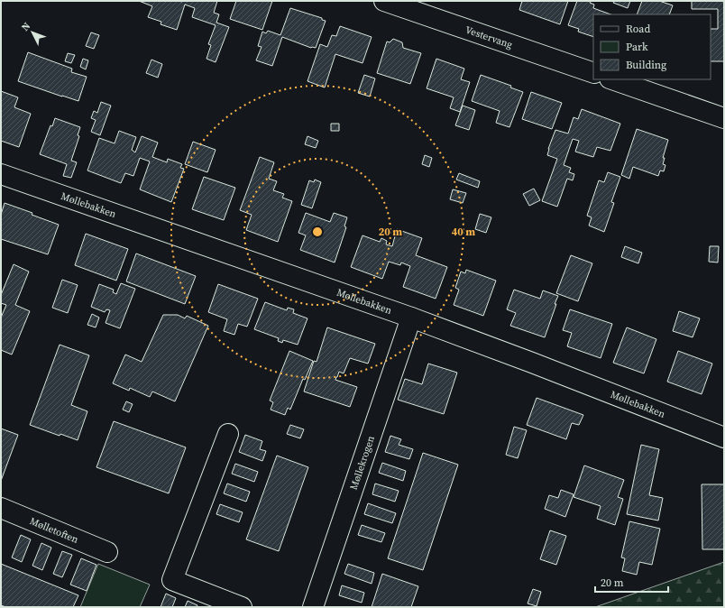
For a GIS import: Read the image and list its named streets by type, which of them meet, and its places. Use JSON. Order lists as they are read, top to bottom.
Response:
{
  "streets": {
    "street": [
      "Vestervang",
      "Møllebakken",
      "Møllekrogen",
      "Mølletoften"
    ]
  },
  "crossings": [
    ["Møllebakken", "Møllekrogen"]
  ],
  "legend": ["Road", "Park", "Building"],
  "scale_bar": "20 m",
  "north": "top left",
  "rings": ["20 m", "40 m"]
}
